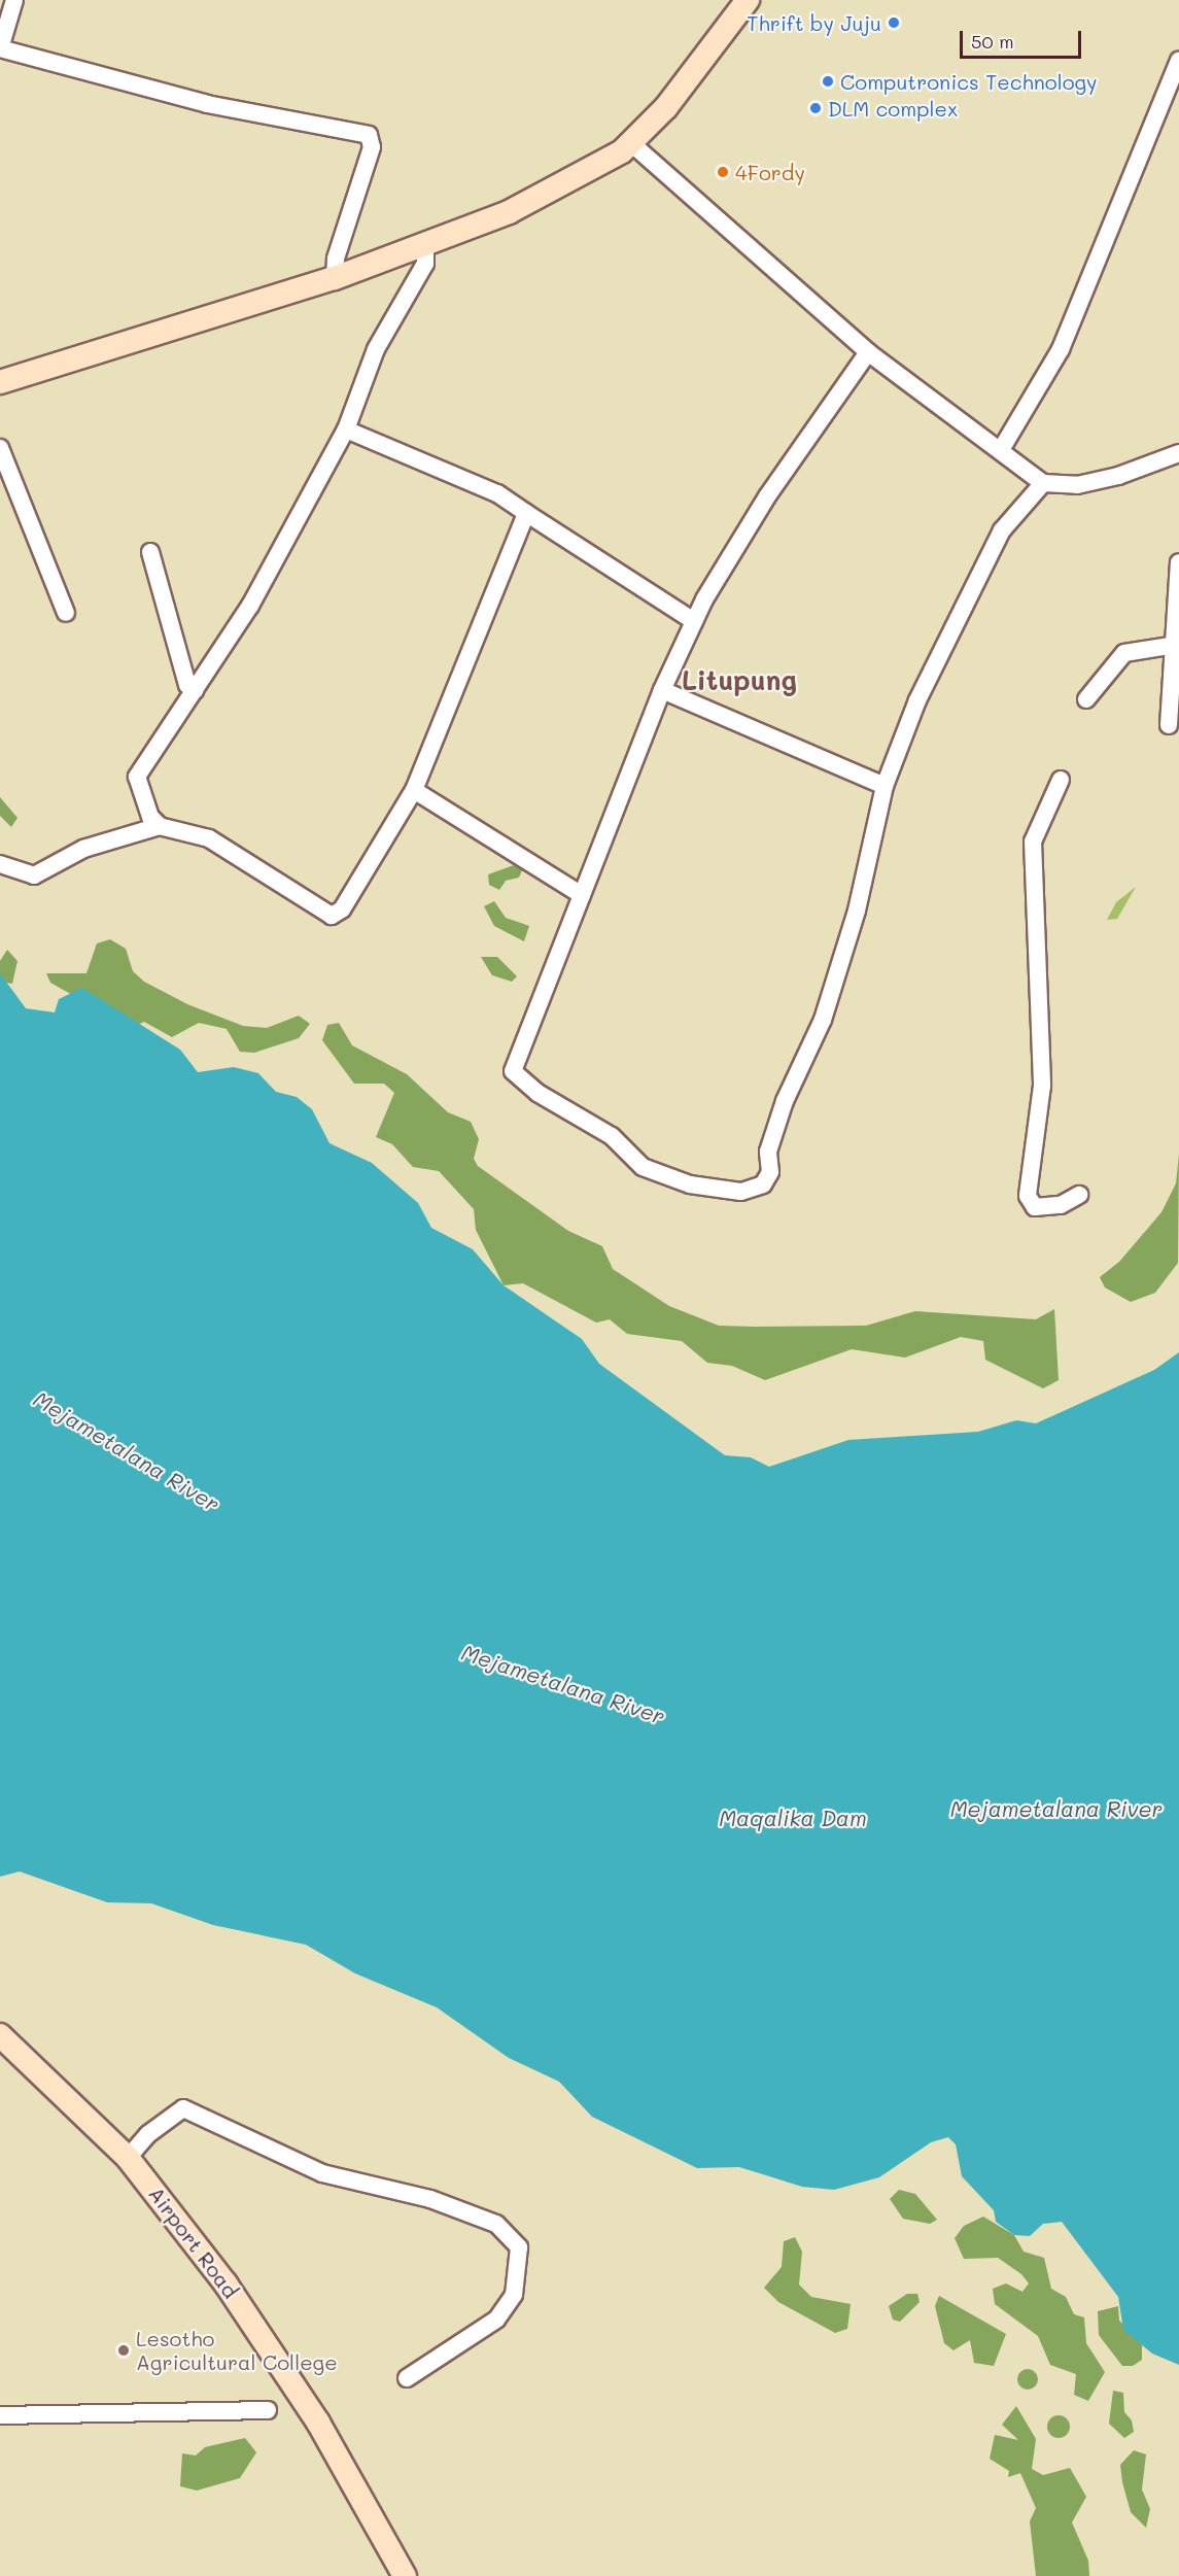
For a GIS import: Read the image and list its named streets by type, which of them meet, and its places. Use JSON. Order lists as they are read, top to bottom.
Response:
{
  "streets": {
    "main road": ["Airport Road"]
  },
  "districts": ["Litupung"],
  "water": ["Mejametalana River", "Maqalika Dam"],
  "places": [
    "Thrift by Juju",
    "Computronics Technology",
    "DLM complex",
    "4Fordy",
    "Lesotho Agricultural College"
  ],
  "scale_bar": "50 m"
}
